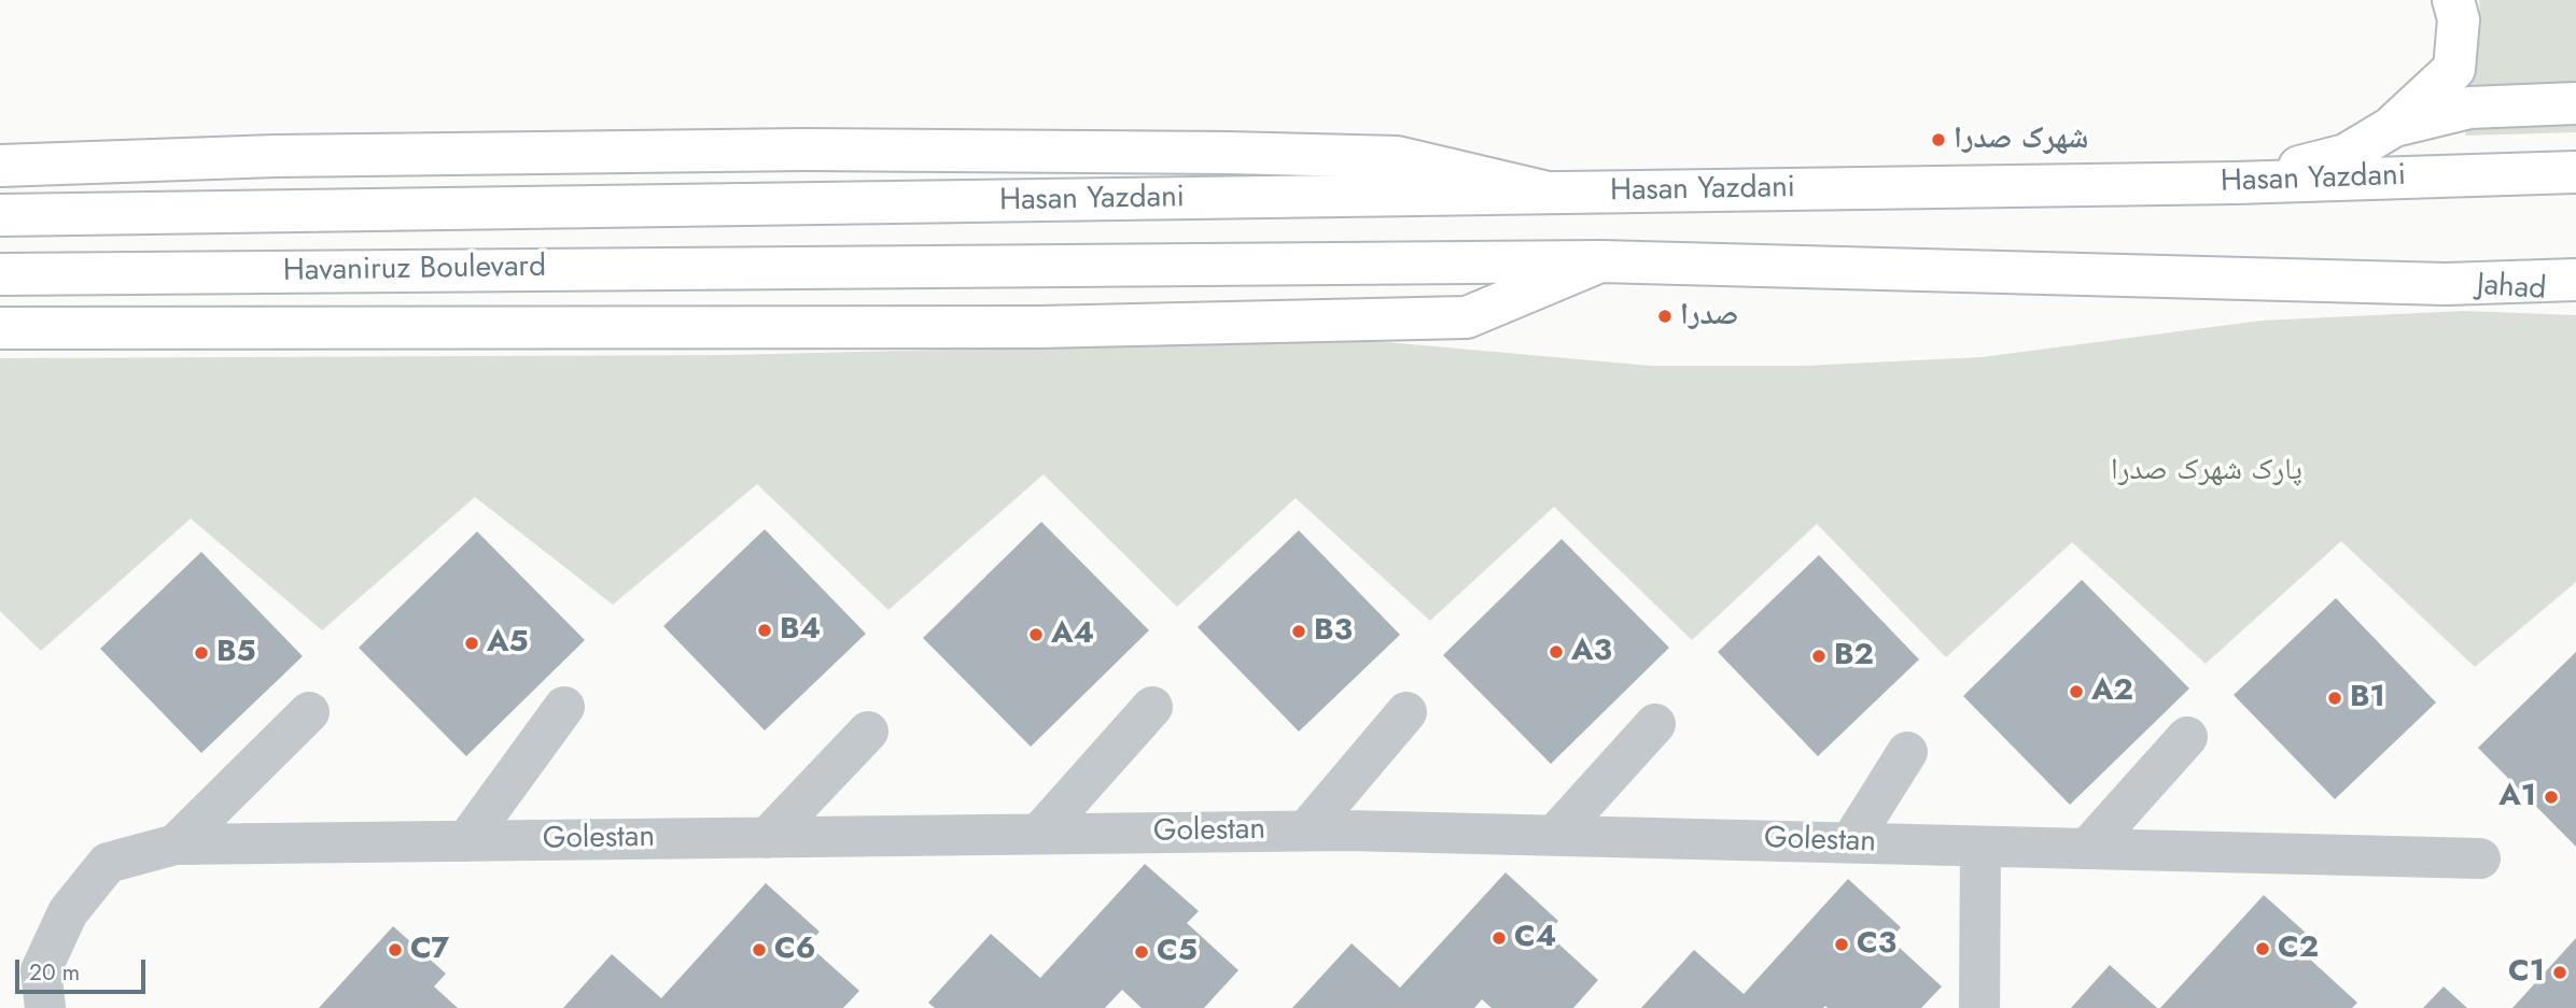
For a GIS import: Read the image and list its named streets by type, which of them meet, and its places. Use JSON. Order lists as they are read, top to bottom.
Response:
{
  "streets": {
    "main road": ["Hasan Yazdani", "Havaniruz Boulevard", "Jahad"],
    "street": ["Golestan"]
  },
  "crossings": [
    ["Hasan Yazdani", "Havaniruz Boulevard"]
  ],
  "parks": ["پارک شهرک صدرا"],
  "places": [
    "شهرک صدرا",
    "صدرا",
    "B4",
    "B3",
    "A4",
    "A5",
    "A3",
    "B5",
    "B2",
    "A2",
    "B1",
    "A1",
    "C4",
    "C3",
    "C2",
    "C7",
    "C6",
    "C5",
    "C1"
  ],
  "scale_bar": "20 m"
}
